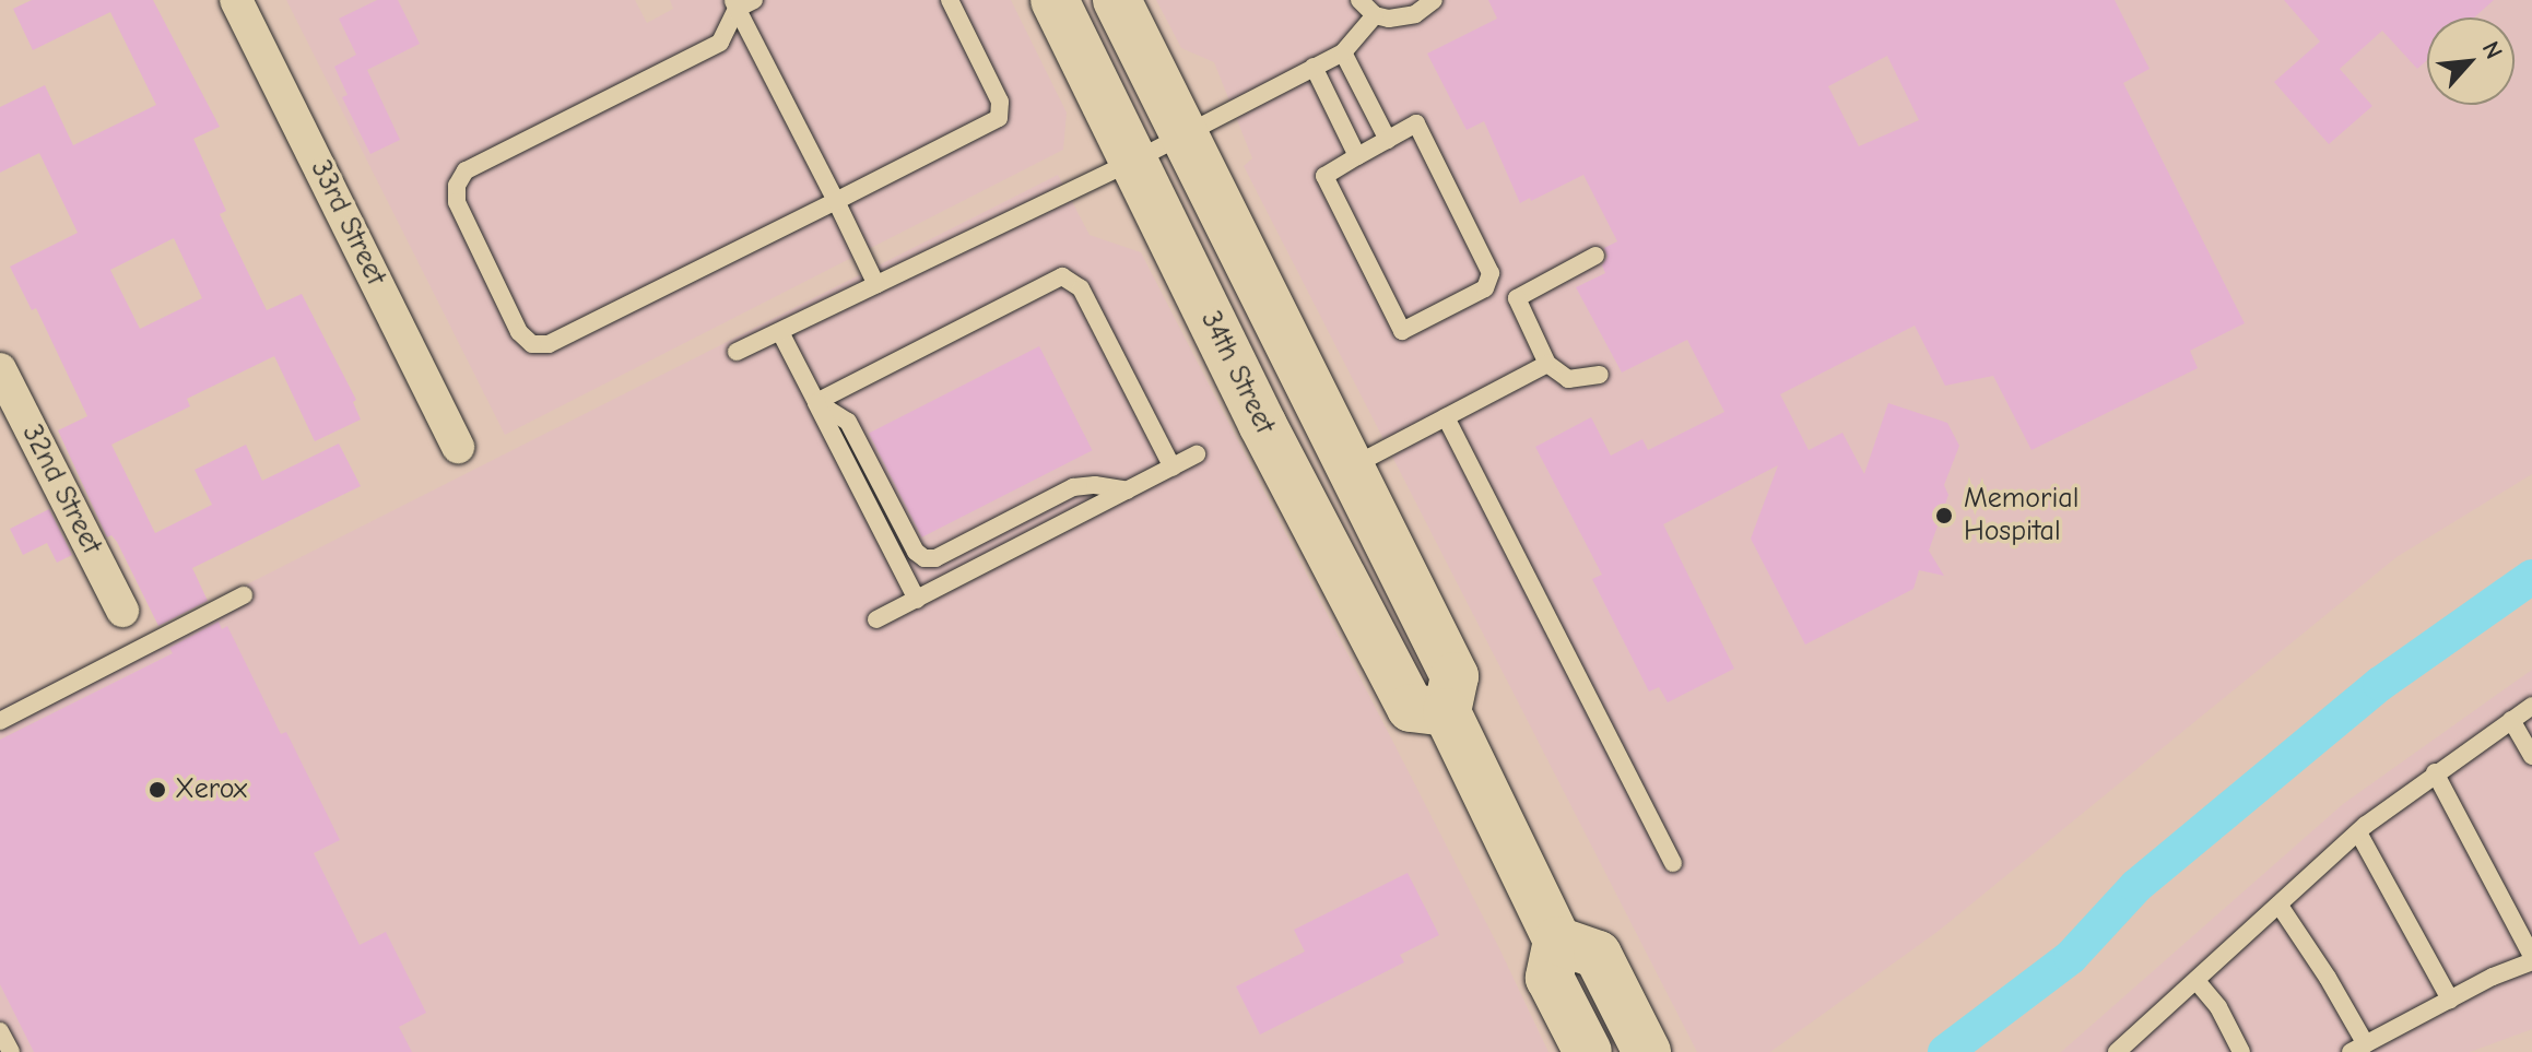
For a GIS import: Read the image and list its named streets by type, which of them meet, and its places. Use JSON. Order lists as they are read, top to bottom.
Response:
{
  "streets": {
    "street": ["33rd Street", "34th Street", "32nd Street"]
  },
  "places": ["Memorial Hospital", "Xerox"],
  "north": "top right"
}
